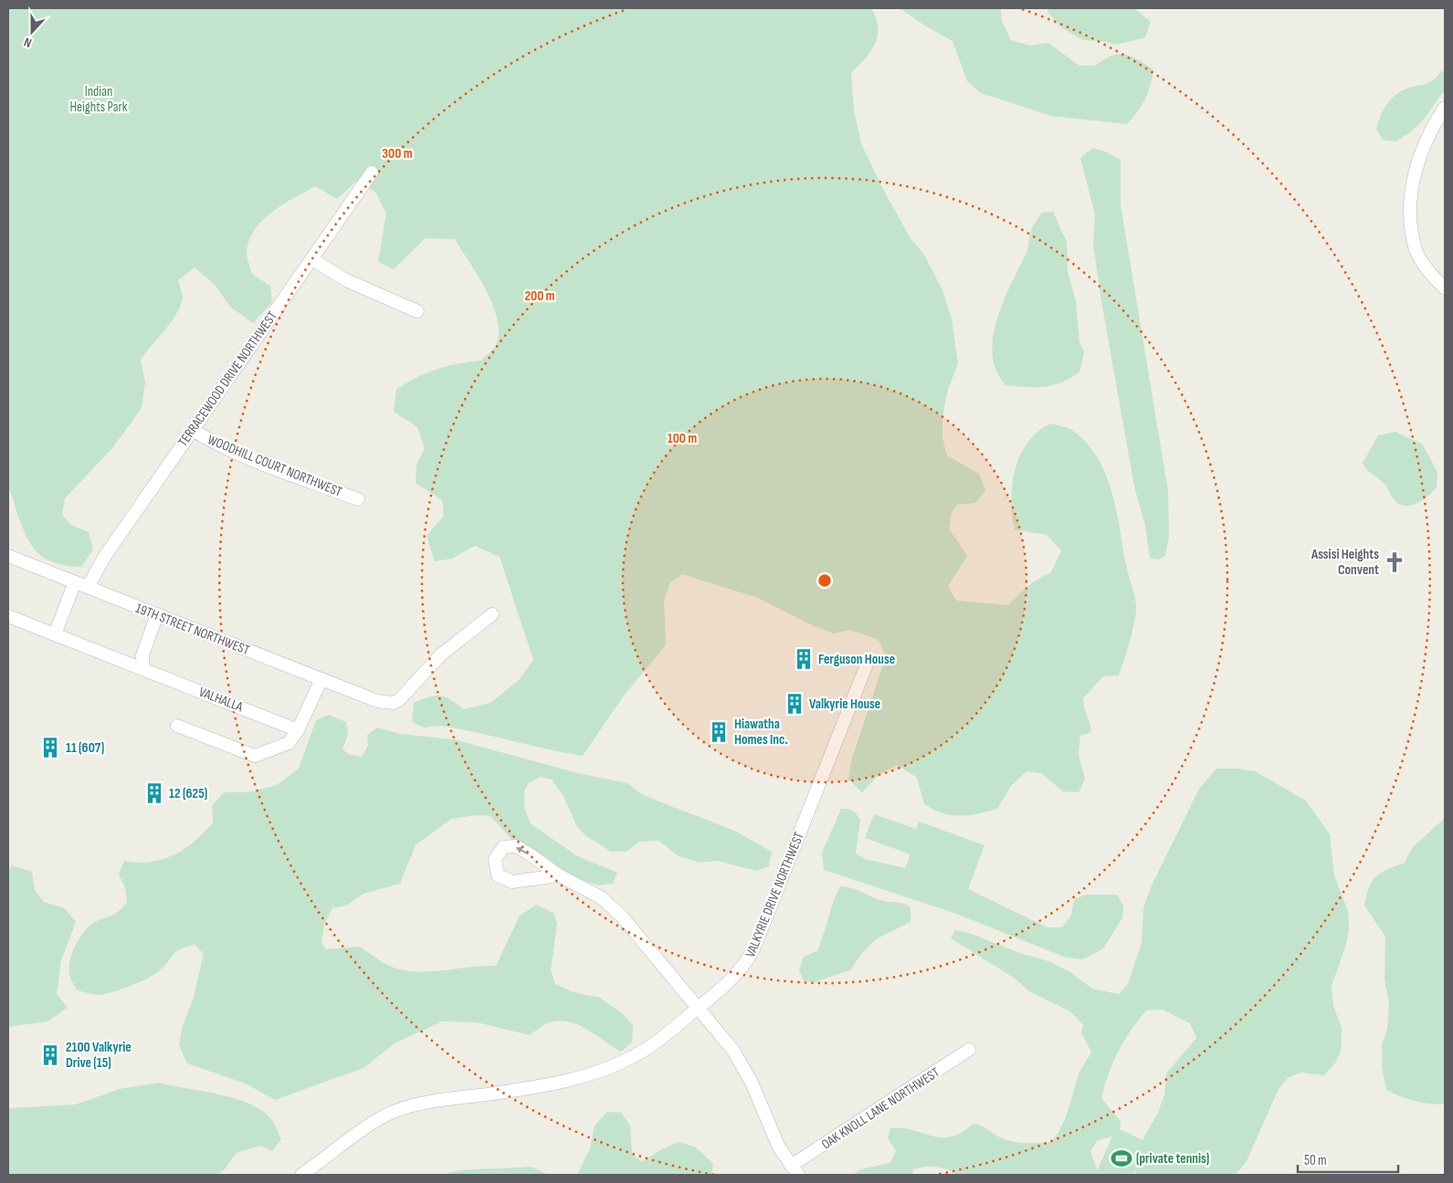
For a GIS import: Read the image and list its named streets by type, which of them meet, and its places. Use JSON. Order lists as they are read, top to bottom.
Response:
{
  "streets": {
    "street": [
      "TERRACEWOOD DRIVE NORTHWEST",
      "WOODHILL COURT NORTHWEST",
      "19TH STREET NORTHWEST",
      "VALHALLA",
      "VALKYRIE DRIVE NORTHWEST",
      "OAK KNOLL LANE NORTHWEST"
    ]
  },
  "crossings": [
    ["TERRACEWOOD DRIVE NORTHWEST", "WOODHILL COURT NORTHWEST"],
    ["TERRACEWOOD DRIVE NORTHWEST", "19TH STREET NORTHWEST"]
  ],
  "parks": ["Indian Heights Park"],
  "places": {
    "church": ["Assisi Heights Convent"],
    "building": [
      "Ferguson House",
      "Valkyrie House",
      "Hiawatha Homes Inc.",
      "11 (607)",
      "12 (625)",
      "2100 Valkyrie Drive (15)"
    ],
    "sports": ["(private tennis)"]
  },
  "scale_bar": "50 m",
  "north": "bottom",
  "rings": ["300 m", "200 m", "100 m"]
}
